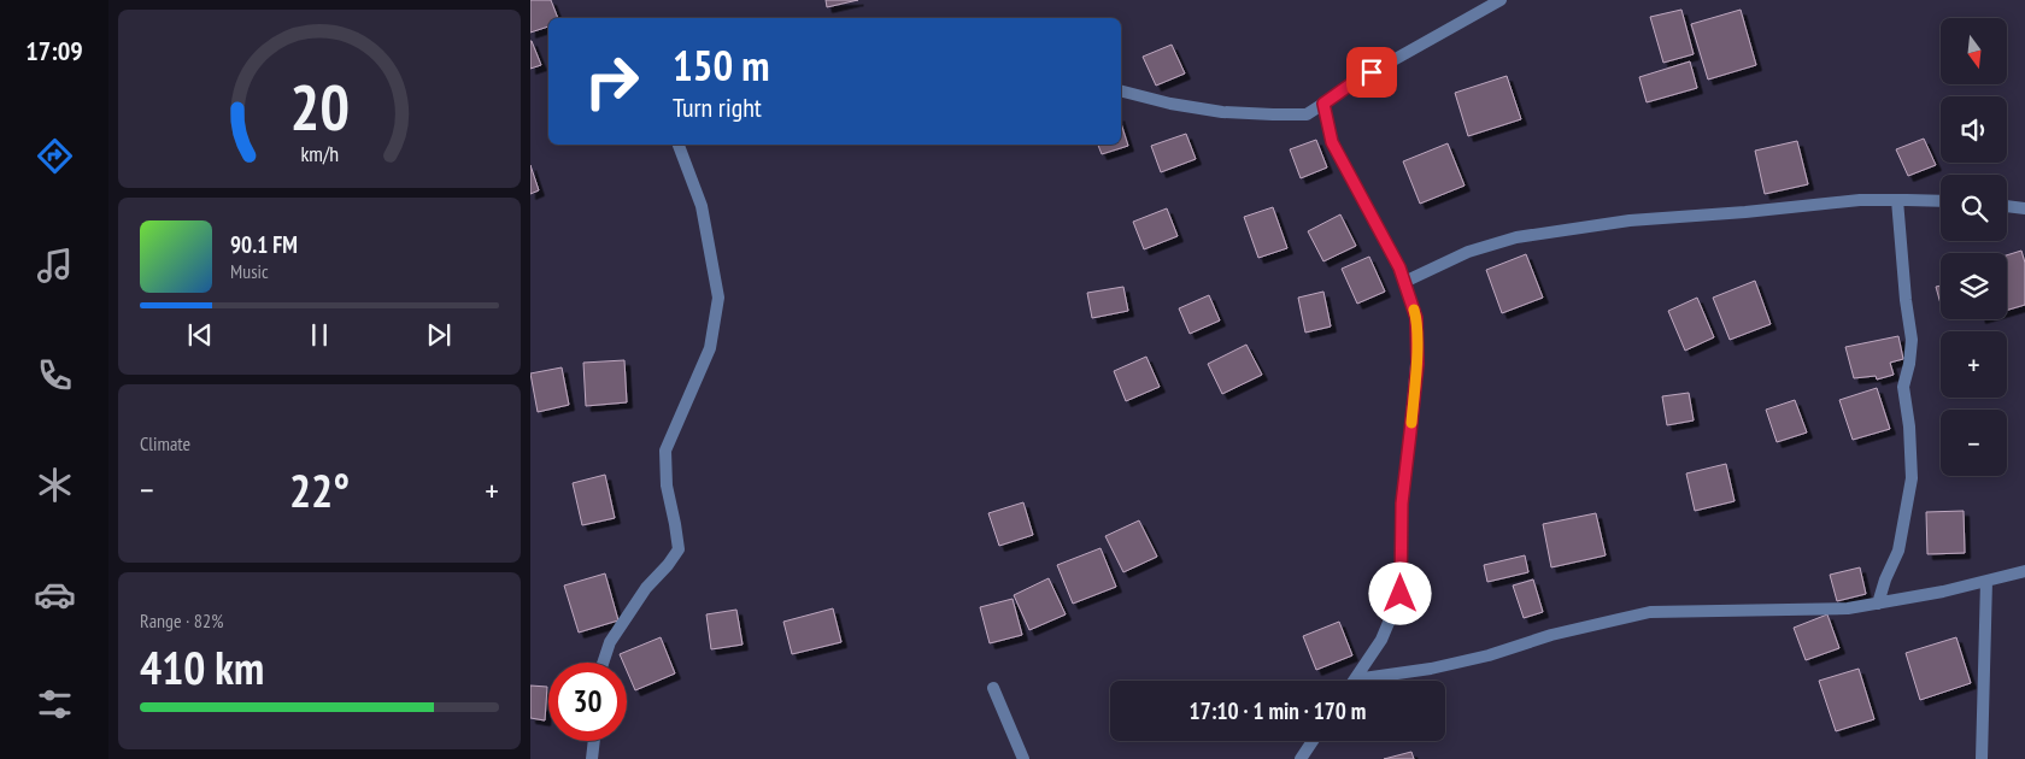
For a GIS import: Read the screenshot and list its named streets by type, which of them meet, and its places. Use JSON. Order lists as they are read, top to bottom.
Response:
{
  "north": "bottom",
  "page": {
    "tabs": "17:09",
    "map_buttons": ["+", "−"],
    "turn": ["150 m", "Turn right"],
    "song": ["90.1 FM", "Music"],
    "tile": [
      "Climate",
      ["Range · 82%", "410 km"]
    ],
    "heat": ["−", "22°", "+"],
    "limit": "30",
    "trip": "17:10 · 1 min · 170 m",
    "gauge": ["20", "km/h"]
  }
}
